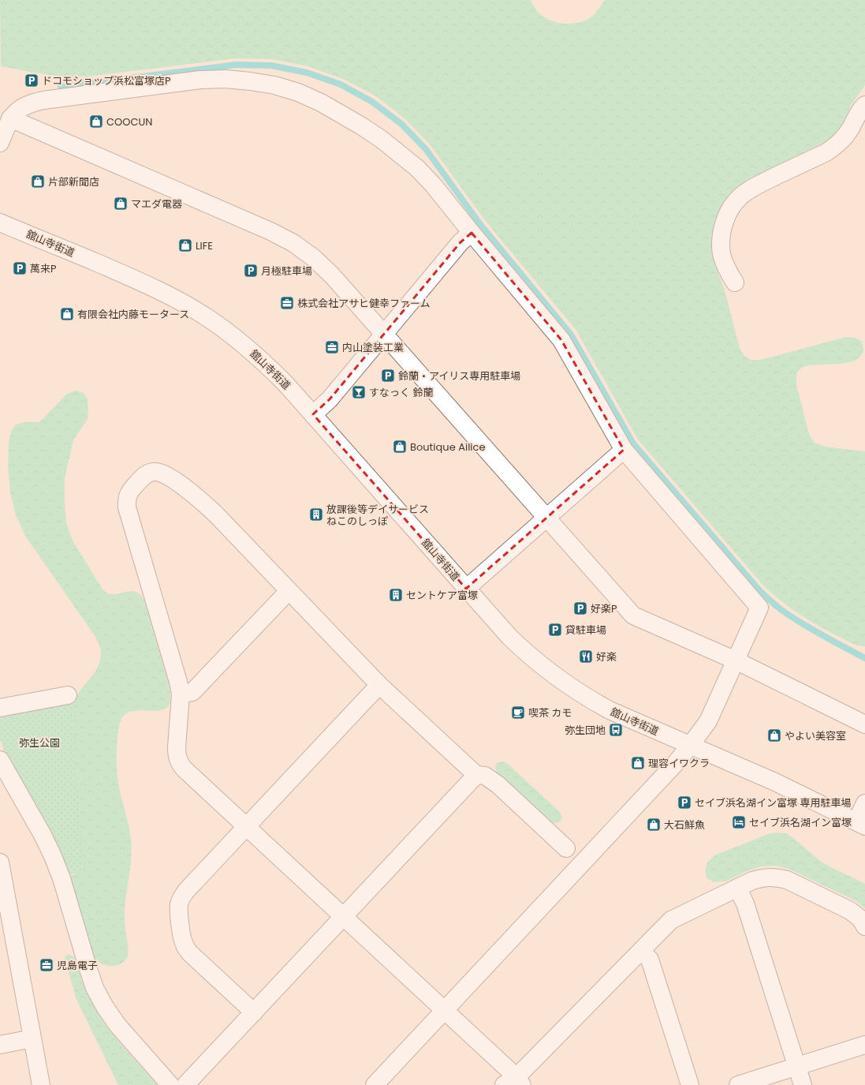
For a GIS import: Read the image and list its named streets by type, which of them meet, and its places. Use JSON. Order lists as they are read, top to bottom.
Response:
{
  "streets": {
    "street": ["舘山寺街道"]
  },
  "parks": ["弥生公園"],
  "places": {
    "parking": [
      "ドコモショップ浜松富塚店P",
      "萬来P",
      "月極駐車場",
      "鈴蘭・アイリス専用駐車場",
      "好楽P",
      "貸駐車場",
      "セイブ浜名湖イン富塚 専用駐車場"
    ],
    "shop": [
      "COOCUN",
      "片部新聞店",
      "マエダ電器",
      "LIFE",
      "有限会社内藤モータース",
      "Boutique Ailice",
      "やよい美容室",
      "理容イワクラ",
      "大石鮮魚"
    ],
    "office": ["株式会社アサヒ健幸ファーム", "内山塗装工業", "児島電子"],
    "bar": ["すなっく 鈴蘭"],
    "building": ["放課後等デイサービス ねこのしっぽ", "セントケア富塚"],
    "restaurant": ["好楽"],
    "cafe": ["喫茶 カモ"],
    "bus stop": ["弥生団地"],
    "hotel": ["セイブ浜名湖イン富塚"]
  }
}
